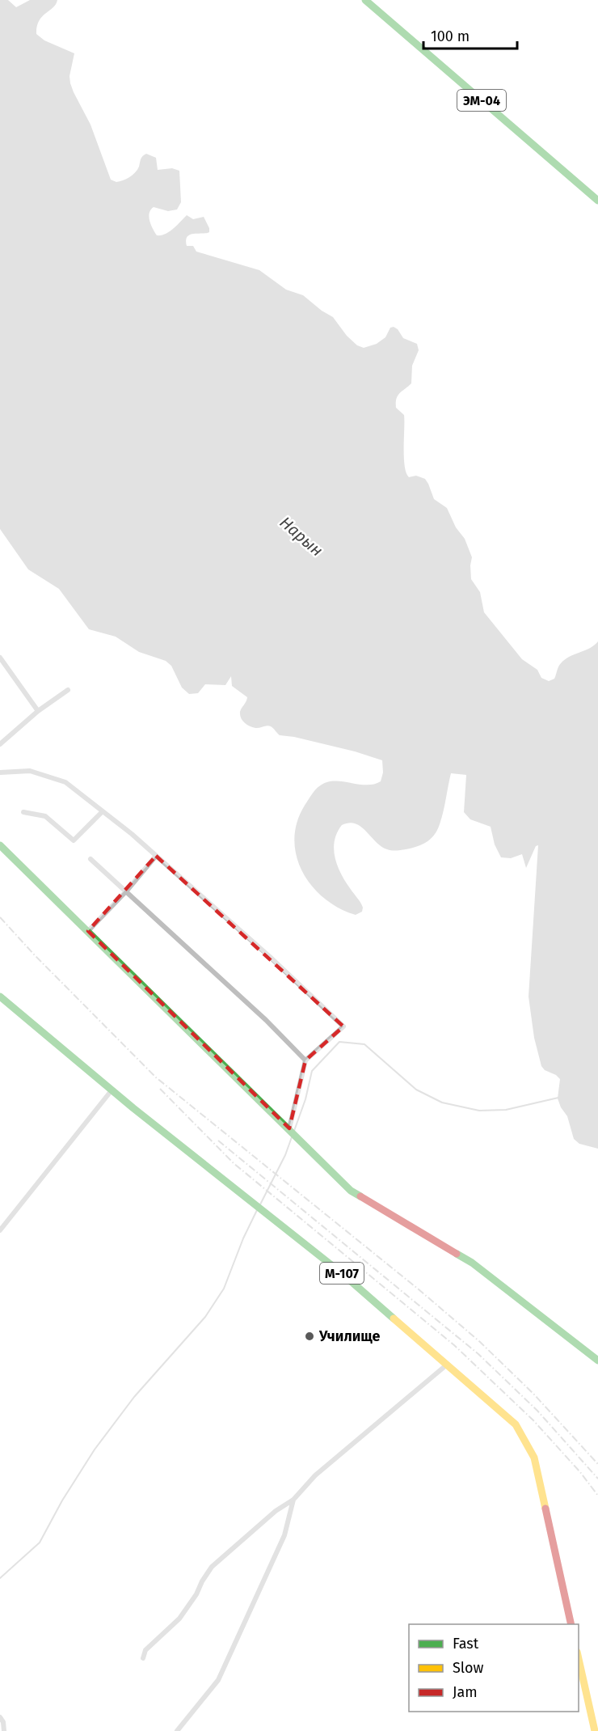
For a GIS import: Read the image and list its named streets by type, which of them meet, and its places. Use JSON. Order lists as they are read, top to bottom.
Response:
{
  "streets": {
    "main road": ["ЭМ-04", "М-107"]
  },
  "water": ["Нарын"],
  "places": ["Училище"],
  "legend": ["Fast", "Slow", "Jam"],
  "scale_bar": "100 m"
}
